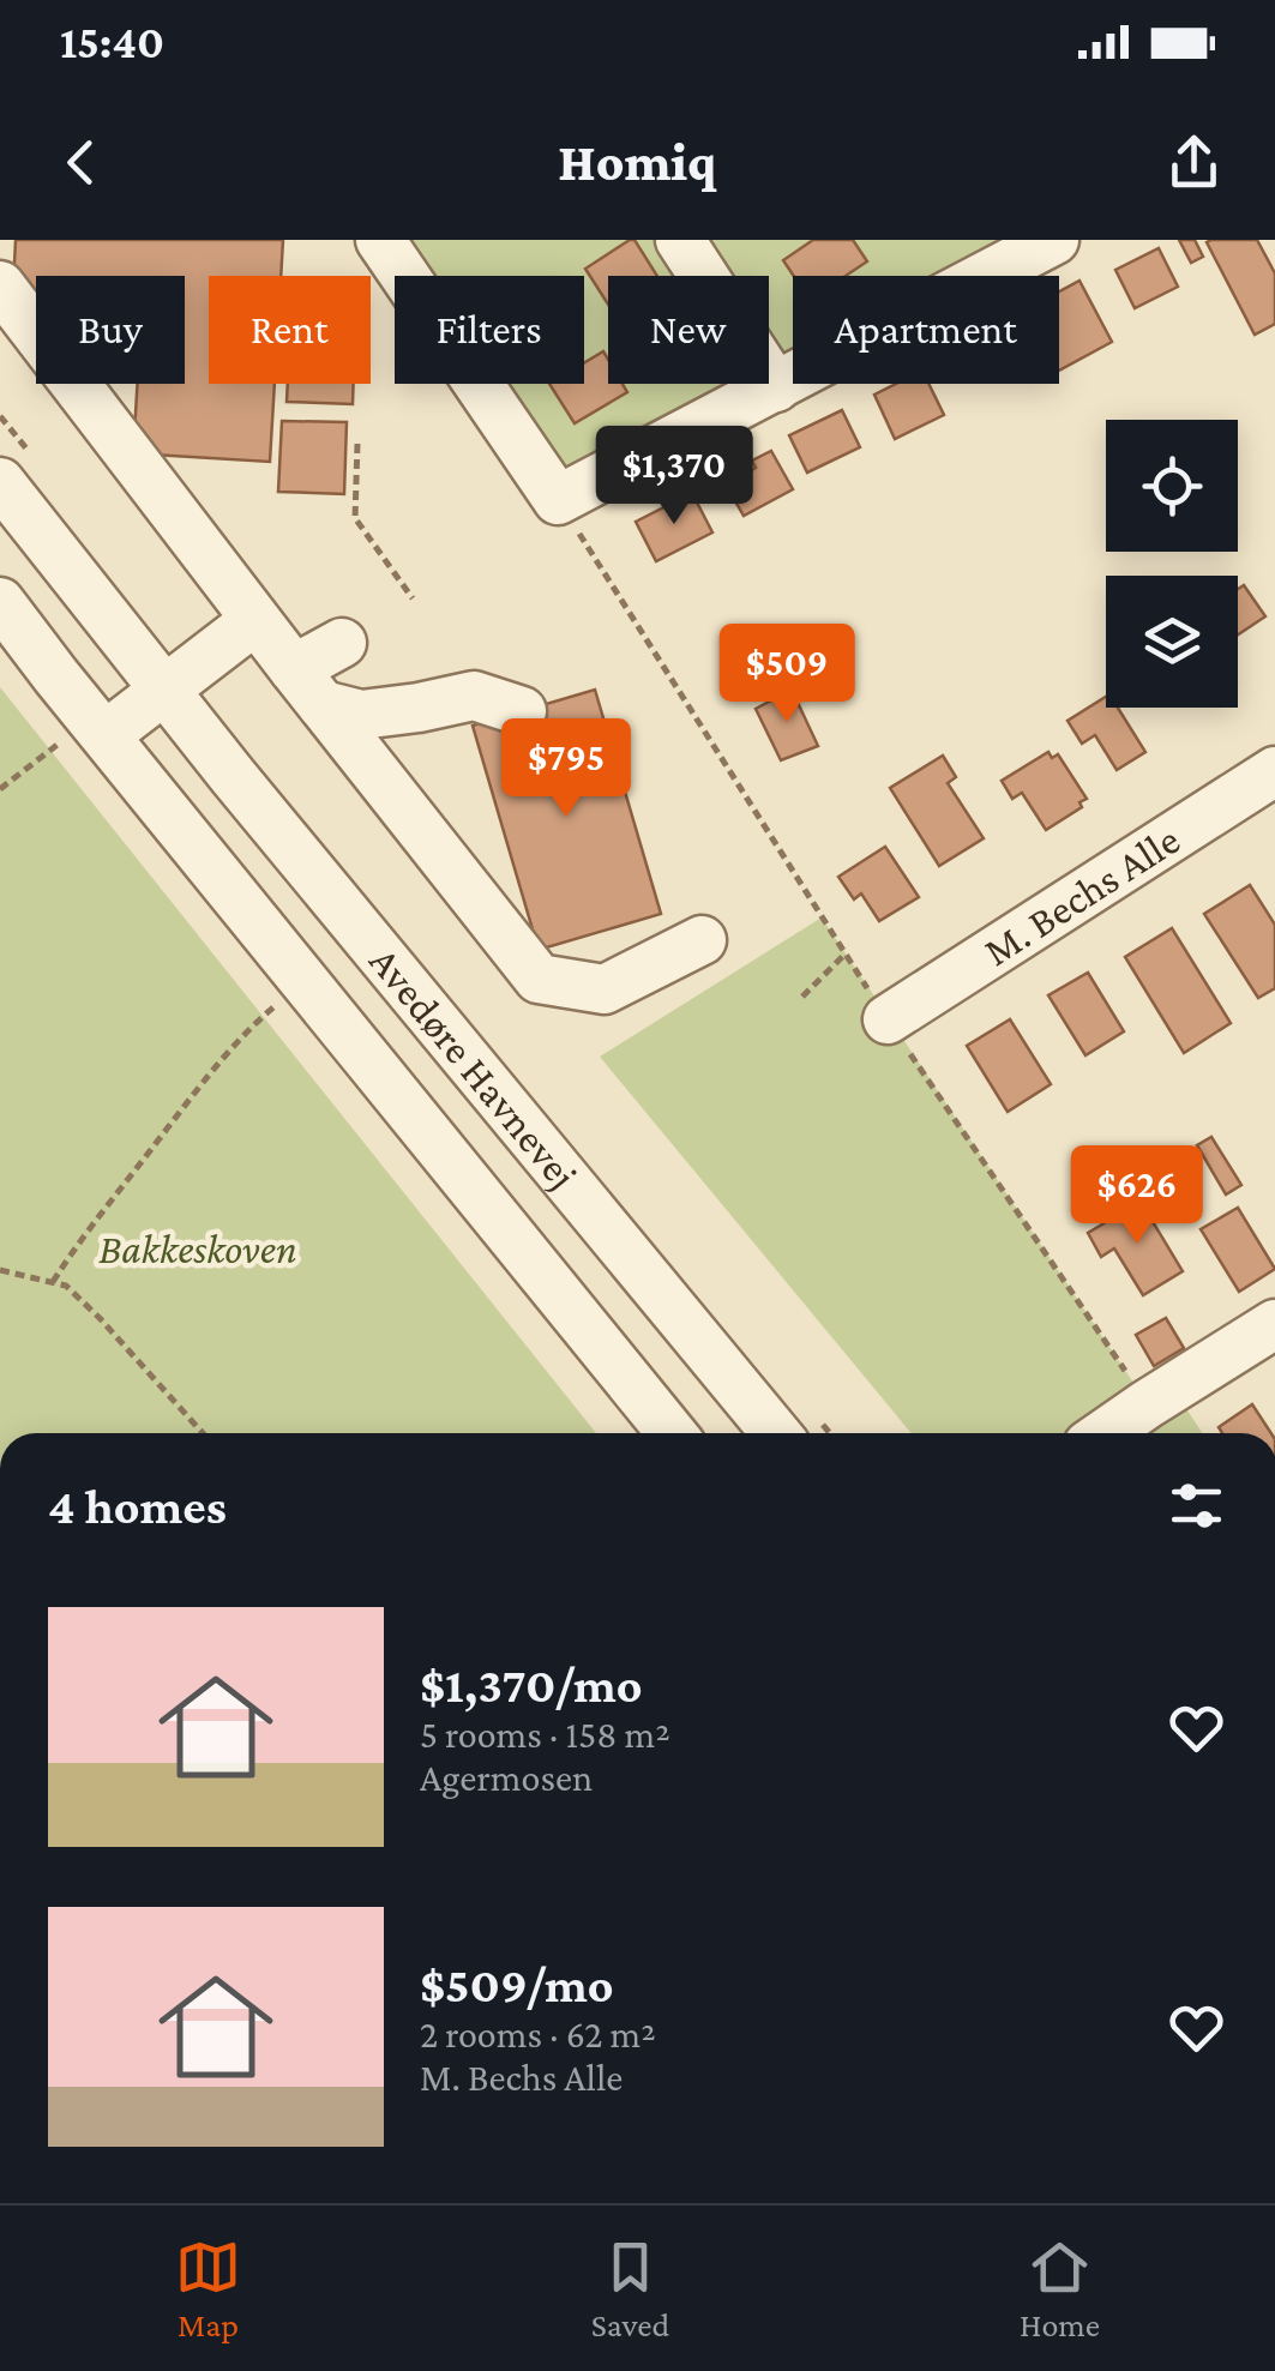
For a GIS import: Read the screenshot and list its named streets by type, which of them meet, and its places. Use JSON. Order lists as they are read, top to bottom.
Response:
{
  "streets": {
    "street": ["M. Bechs Alle", "Avedøre Havnevej"]
  },
  "parks": ["Bakkeskoven"],
  "page": {
    "status": "15:40",
    "header": "Homiq",
    "chip": [
      "Buy",
      "Rent",
      "Filters",
      "New",
      "Apartment"
    ],
    "price": [
      "$1,370",
      "$509",
      "$795",
      "$626"
    ],
    "heading": "4 homes",
    "list": [
      {
        "name": "$1,370/mo",
        "note": "5 rooms · 158 m² · Agermosen"
      },
      {
        "name": "$509/mo",
        "note": "2 rooms · 62 m² · M. Bechs Alle"
      }
    ],
    "tabs": ["Map", "Saved", "Home"]
  }
}
